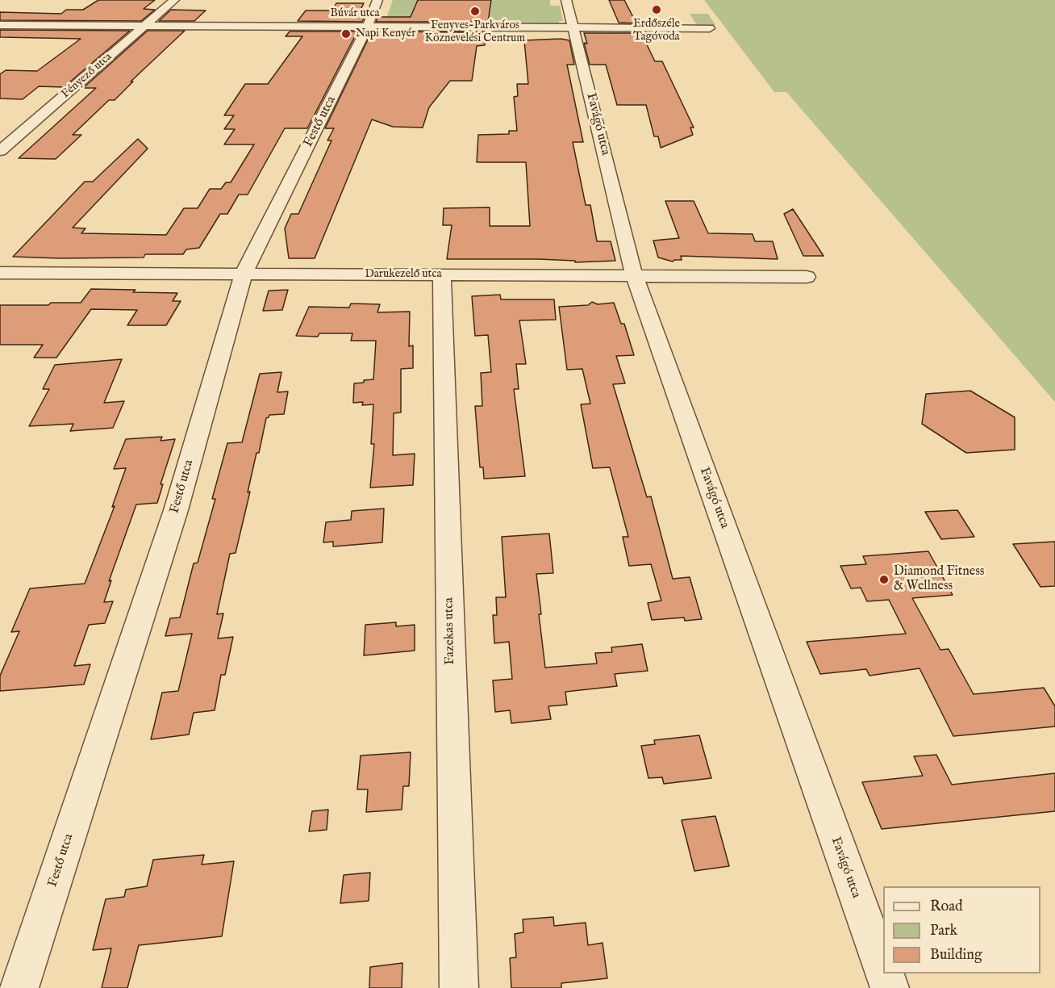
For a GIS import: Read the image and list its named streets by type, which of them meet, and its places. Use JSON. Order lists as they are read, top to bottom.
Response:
{
  "streets": {
    "street": [
      "Búvár utca",
      "Fényező utca",
      "Festő utca",
      "Favágó utca",
      "Darukezelő utca",
      "Fazekas utca"
    ]
  },
  "crossings": [
    ["Búvár utca", "Fényező utca"],
    ["Búvár utca", "Festő utca"],
    ["Búvár utca", "Favágó utca"],
    ["Festő utca", "Darukezelő utca"],
    ["Favágó utca", "Darukezelő utca"],
    ["Darukezelő utca", "Fazekas utca"]
  ],
  "places": [
    "Erdőszéle Tagóvoda",
    "Fenyves-Parkváros Köznevelési Centrum",
    "Napi Kenyér",
    "Diamond Fitness & Wellness"
  ],
  "legend": ["Road", "Park", "Building"]
}
